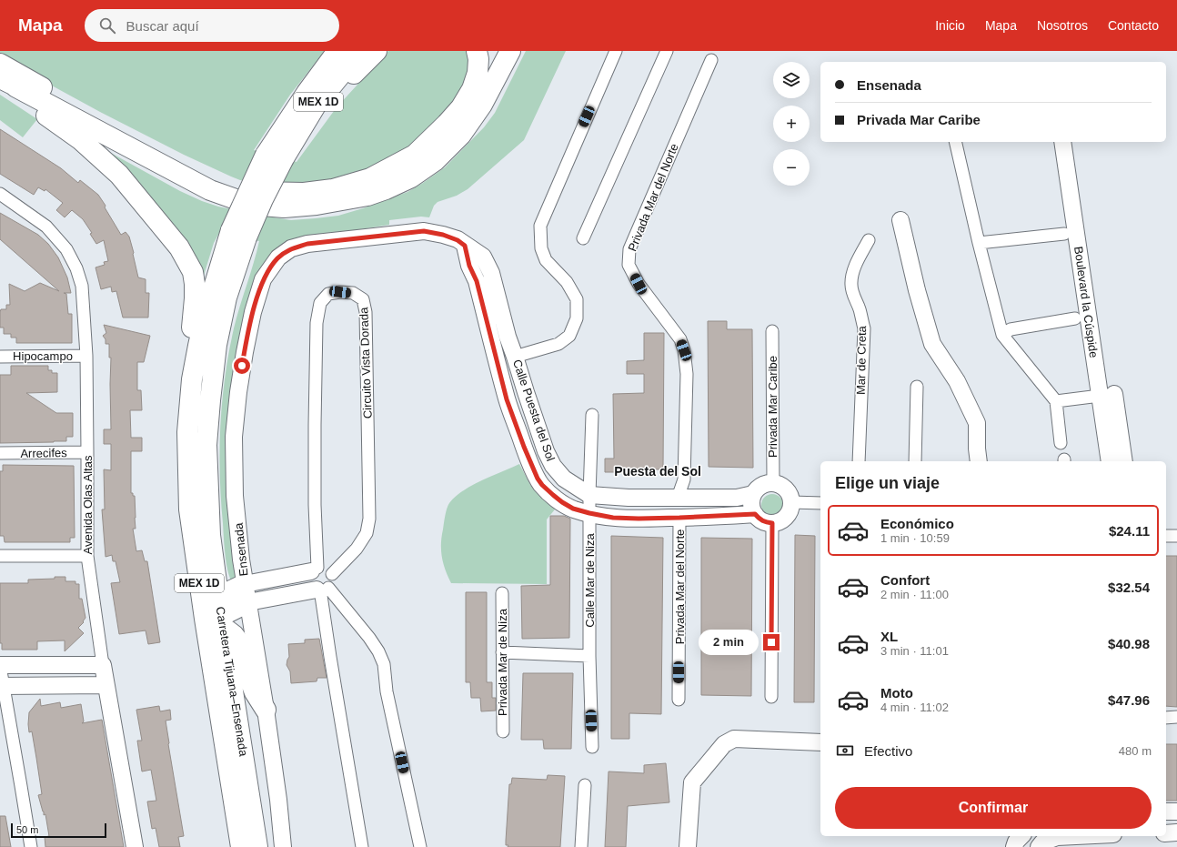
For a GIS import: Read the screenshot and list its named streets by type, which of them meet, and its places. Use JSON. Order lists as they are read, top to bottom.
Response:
{
  "streets": {
    "highway": ["MEX 1D", "Carretera Tijuana–Ensenada"],
    "street": [
      "Privada Mar del Norte",
      "Boulevard la Cúspide",
      "Hipocampo",
      "Mar de Creta",
      "Circuito Vista Dorada",
      "Privada Mar Caribe",
      "Calle Puesta del Sol",
      "Arrecifes",
      "Avenida Olas Altas",
      "Ensenada",
      "Calle Mar de Niza",
      "Privada Mar de Niza"
    ]
  },
  "crossings": [
    ["Privada Mar del Norte", "Calle Puesta del Sol"],
    ["Hipocampo", "Avenida Olas Altas"],
    ["Privada Mar Caribe", "Calle Puesta del Sol"],
    ["Calle Puesta del Sol", "Ensenada"],
    ["Calle Puesta del Sol", "Calle Mar de Niza"],
    ["Arrecifes", "Avenida Olas Altas"]
  ],
  "districts": ["Puesta del Sol"],
  "scale_bar": "50 m",
  "page": {
    "header": "Mapa",
    "search": "Buscar aquí",
    "nav": [
      "Inicio",
      "Mapa",
      "Nosotros",
      "Contacto"
    ],
    "map_buttons": ["+", "−"],
    "banner": ["Ensenada", "Privada Mar Caribe"],
    "heading": "Elige un viaje",
    "list": [
      {
        "name": "Económico",
        "note": "1 min · 10:59",
        "value": "$24.11"
      },
      {
        "name": "Confort",
        "note": "2 min · 11:00",
        "value": "$32.54"
      },
      {
        "name": "XL",
        "note": "3 min · 11:01",
        "value": "$40.98"
      },
      {
        "name": "Moto",
        "note": "4 min · 11:02",
        "value": "$47.96"
      }
    ],
    "bubble": "2 min",
    "pay": ["Efectivo", "480 m"],
    "buttons": "Confirmar",
    "scale": "50 m"
  }
}
